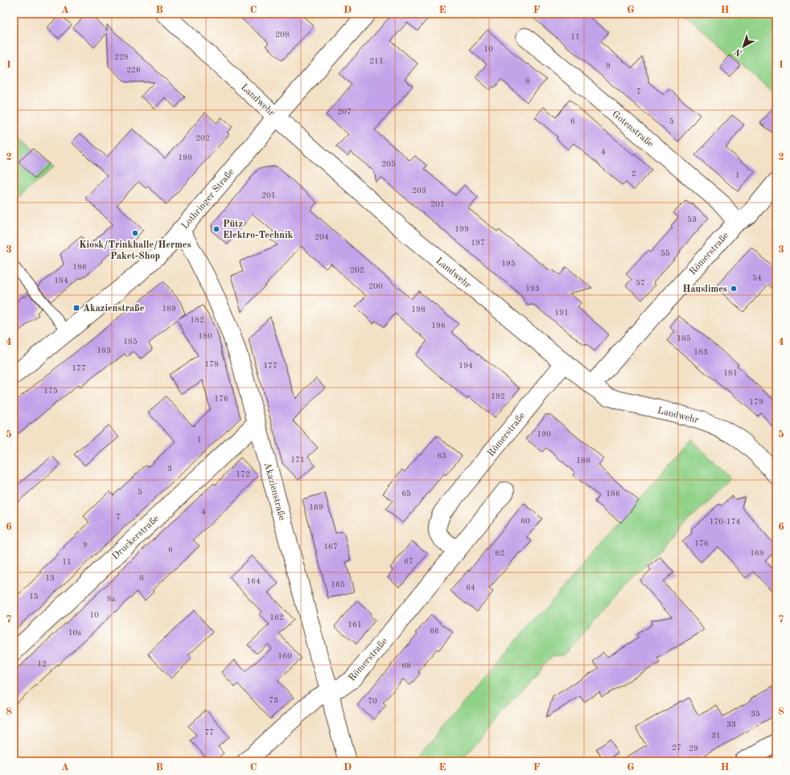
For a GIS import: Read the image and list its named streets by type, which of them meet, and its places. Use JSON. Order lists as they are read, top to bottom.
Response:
{
  "streets": {
    "street": [
      "Landwehr",
      "Gotenstraße",
      "Lothringer Straße",
      "Römerstraße",
      "Akazienstraße",
      "Druckerstraße"
    ]
  },
  "crossings": [
    ["Landwehr", "Lothringer Straße"],
    ["Landwehr", "Römerstraße"],
    ["Gotenstraße", "Römerstraße"],
    ["Lothringer Straße", "Akazienstraße"],
    ["Römerstraße", "Akazienstraße"],
    ["Akazienstraße", "Druckerstraße"]
  ],
  "places": {
    "other": ["Pütz Elektro-Technik", "Kiosk/Trinkhalle/Hermes Paket-Shop", "Hauslimes"],
    "transit": ["Akazienstraße"]
  },
  "house_numbers": [
    "208",
    "11",
    "10",
    "228",
    "211",
    "9",
    "226",
    "8",
    "7",
    "207",
    "6",
    "5",
    "202",
    "4",
    "198",
    "205",
    "2",
    "1",
    "203",
    "201",
    "201",
    "53",
    "199",
    "204",
    "197",
    "55",
    "195",
    "186",
    "202",
    "54",
    "184",
    "57",
    "200",
    "193",
    "189",
    "198",
    "191",
    "182",
    "196",
    "180",
    "185",
    "185",
    "183",
    "183",
    "178",
    "177",
    "194",
    "177",
    "181",
    "175",
    "192",
    "176",
    "179",
    "190",
    "1",
    "63",
    "171",
    "188",
    "3",
    "172",
    "5",
    "65",
    "186",
    "169",
    "4",
    "7",
    "60",
    "170-174",
    "176",
    "9",
    "167",
    "6",
    "62",
    "168",
    "67",
    "11",
    "13",
    "8",
    "164",
    "165",
    "64",
    "15",
    "8a",
    "10",
    "162",
    "161",
    "66",
    "10a",
    "160",
    "12",
    "68",
    "73",
    "70",
    "35",
    "33",
    "77",
    "31",
    "27",
    "29"
  ],
  "north": "bottom left",
  "grid": {
    "columns": [
      "A",
      "B",
      "C",
      "D",
      "E",
      "F",
      "G",
      "H"
    ],
    "rows": [
      "1",
      "2",
      "3",
      "4",
      "5",
      "6",
      "7",
      "8"
    ]
  }
}
